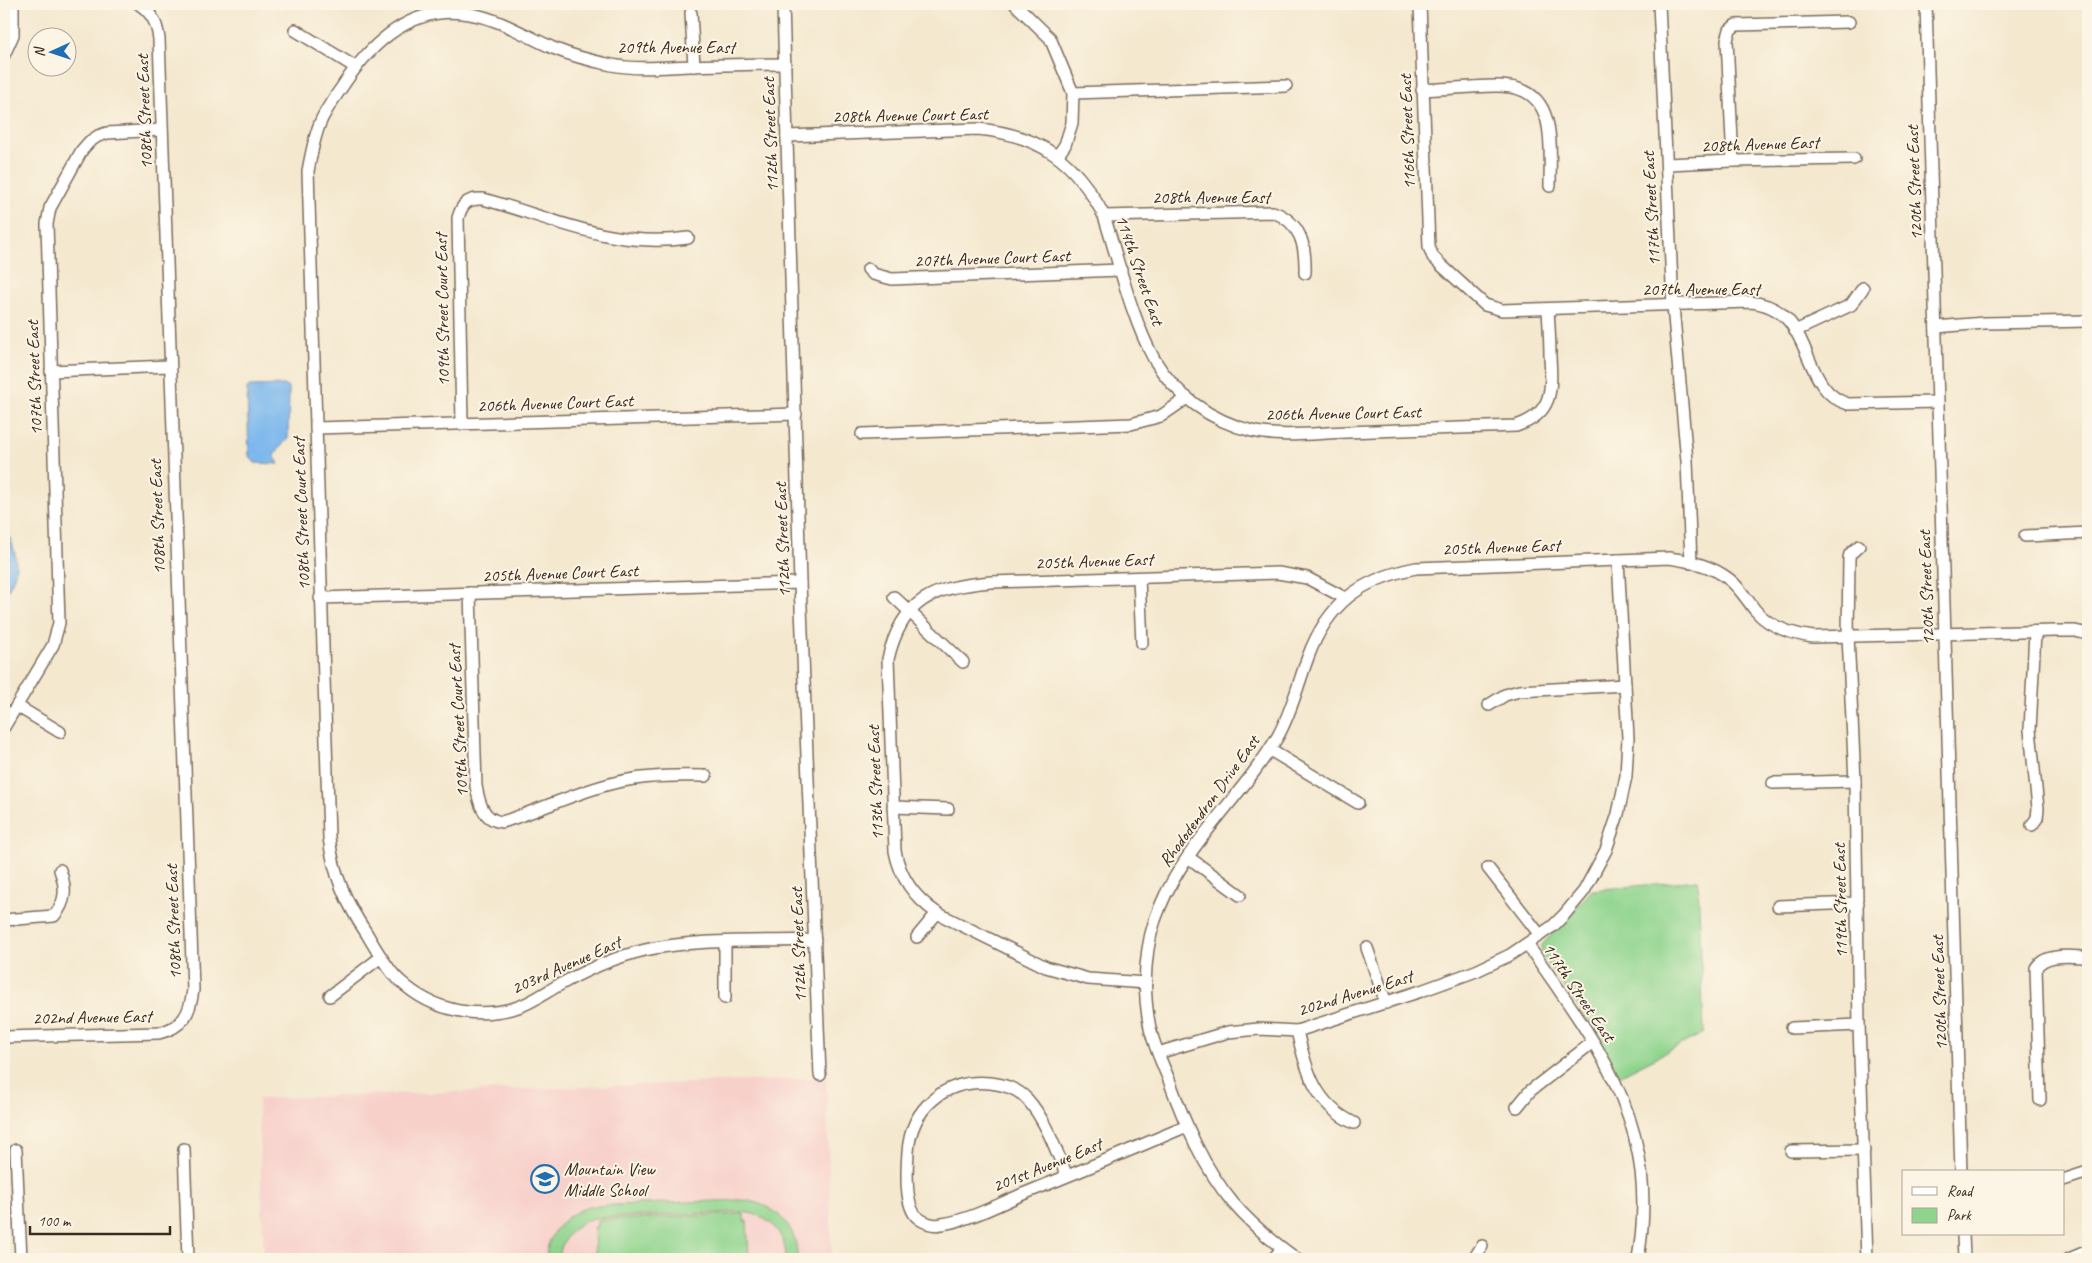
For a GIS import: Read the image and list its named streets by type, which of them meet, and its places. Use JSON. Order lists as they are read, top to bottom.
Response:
{
  "streets": {
    "street": [
      "209th Avenue East",
      "108th Street East",
      "208th Avenue Court East",
      "116th Street East",
      "112th Street East",
      "208th Avenue East",
      "120th Street East",
      "117th Street East",
      "207th Avenue Court East",
      "114th Street East",
      "207th Avenue East",
      "109th Street Court East",
      "107th Street East",
      "206th Avenue Court East",
      "108th Street Court East",
      "205th Avenue East",
      "205th Avenue Court East",
      "113th Street East",
      "Rhododendron Drive East",
      "119th Street East",
      "203rd Avenue East",
      "202nd Avenue East",
      "201st Avenue East"
    ]
  },
  "crossings": [
    ["209th Avenue East", "112th Street East"],
    ["209th Avenue East", "108th Street Court East"],
    ["108th Street East", "107th Street East"],
    ["108th Street East", "202nd Avenue East"],
    ["208th Avenue Court East", "112th Street East"],
    ["208th Avenue Court East", "114th Street East"],
    ["116th Street East", "207th Avenue East"],
    ["112th Street East", "206th Avenue Court East"],
    ["112th Street East", "205th Avenue Court East"],
    ["112th Street East", "203rd Avenue East"],
    ["208th Avenue East", "117th Street East"],
    ["208th Avenue East", "114th Street East"],
    ["120th Street East", "207th Avenue East"],
    ["120th Street East", "205th Avenue East"],
    ["117th Street East", "207th Avenue East"],
    ["117th Street East", "205th Avenue East"],
    ["117th Street East", "202nd Avenue East"],
    ["207th Avenue Court East", "114th Street East"],
    ["114th Street East", "206th Avenue Court East"],
    ["207th Avenue East", "206th Avenue Court East"],
    ["109th Street Court East", "206th Avenue Court East"],
    ["109th Street Court East", "205th Avenue Court East"],
    ["206th Avenue Court East", "108th Street Court East"],
    ["108th Street Court East", "205th Avenue Court East"],
    ["108th Street Court East", "203rd Avenue East"],
    ["205th Avenue East", "113th Street East"],
    ["205th Avenue East", "Rhododendron Drive East"],
    ["205th Avenue East", "119th Street East"],
    ["Rhododendron Drive East", "202nd Avenue East"],
    ["Rhododendron Drive East", "201st Avenue East"]
  ],
  "places": {
    "school or university": ["Mountain View Middle School"]
  },
  "legend": ["Road", "Park"],
  "scale_bar": "100 m",
  "north": "left"
}
